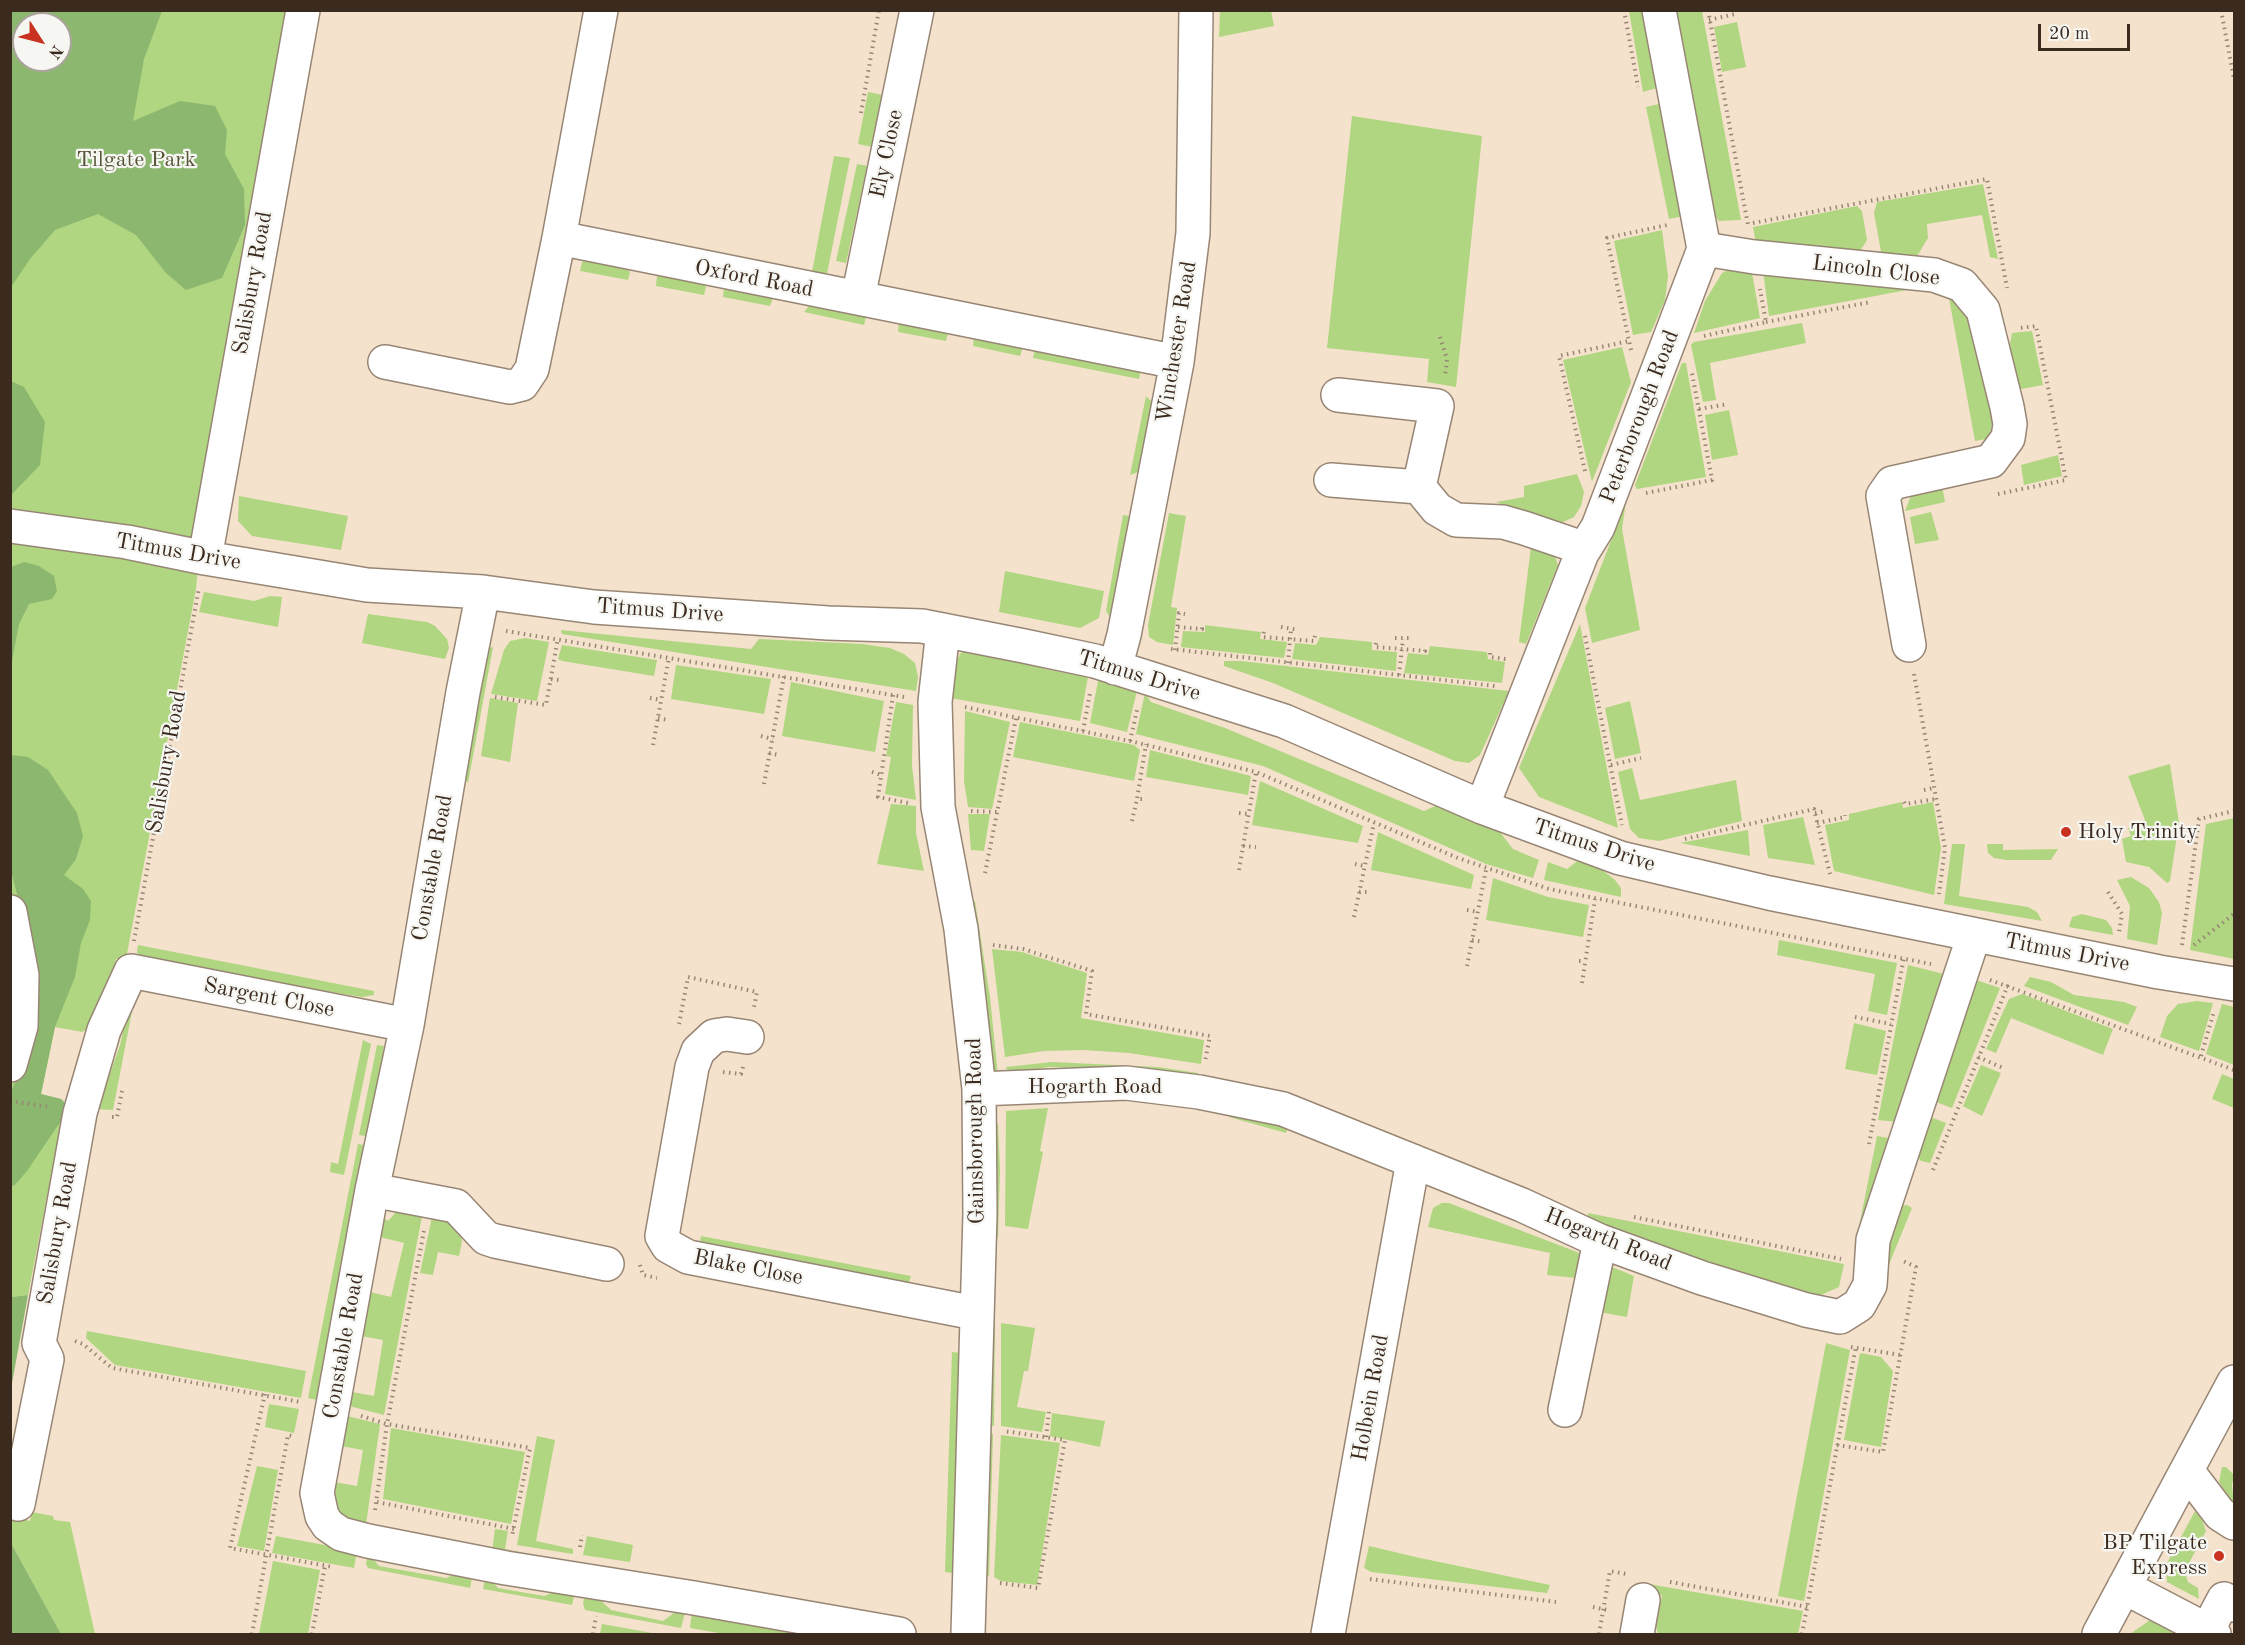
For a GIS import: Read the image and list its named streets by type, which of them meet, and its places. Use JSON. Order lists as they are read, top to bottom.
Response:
{
  "streets": {
    "street": [
      "Ely Close",
      "Lincoln Close",
      "Oxford Road",
      "Salisbury Road",
      "Winchester Road",
      "Peterborough Road",
      "Titmus Drive",
      "Constable Road",
      "Sargent Close",
      "Hogarth Road",
      "Gainsborough Road",
      "Blake Close",
      "Holbein Road"
    ]
  },
  "crossings": [
    ["Ely Close", "Oxford Road"],
    ["Lincoln Close", "Peterborough Road"],
    ["Oxford Road", "Winchester Road"],
    ["Salisbury Road", "Titmus Drive"],
    ["Salisbury Road", "Sargent Close"],
    ["Winchester Road", "Titmus Drive"],
    ["Peterborough Road", "Titmus Drive"],
    ["Titmus Drive", "Constable Road"],
    ["Titmus Drive", "Gainsborough Road"],
    ["Constable Road", "Sargent Close"],
    ["Hogarth Road", "Gainsborough Road"],
    ["Hogarth Road", "Holbein Road"],
    ["Gainsborough Road", "Blake Close"]
  ],
  "parks": ["Tilgate Park"],
  "places": ["Holy Trinity", "BP Tilgate Express"],
  "scale_bar": "20 m",
  "north": "bottom right"
}
